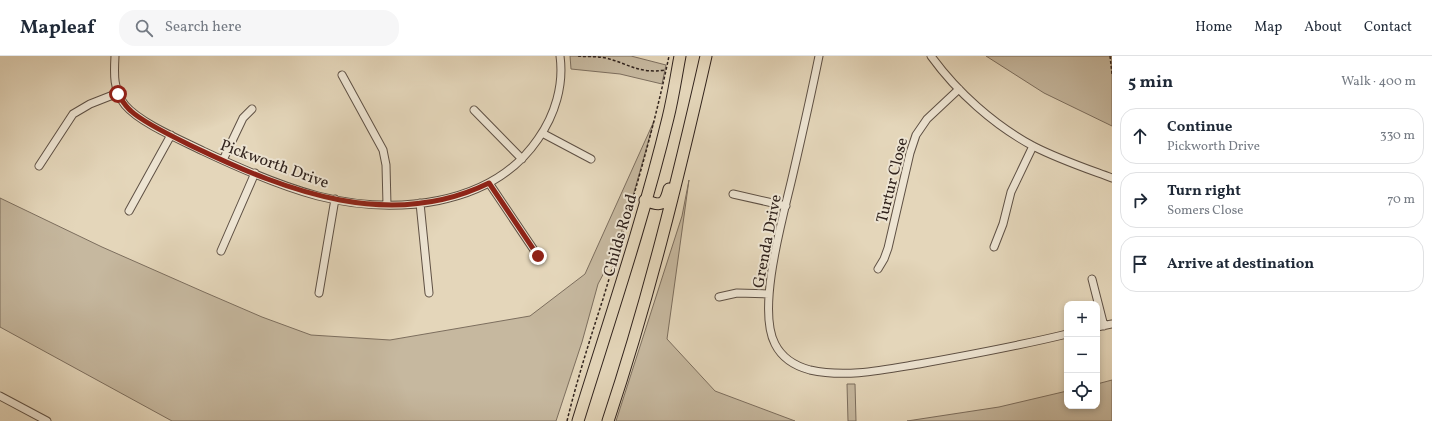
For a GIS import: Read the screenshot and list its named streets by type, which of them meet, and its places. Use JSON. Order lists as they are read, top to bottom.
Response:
{
  "streets": {
    "main road": ["Childs Road"],
    "street": ["Pickworth Drive", "Turtur Close", "Grenda Drive"]
  },
  "page": {
    "header": "Mapleaf",
    "search": "Search here",
    "nav": [
      "Home",
      "Map",
      "About",
      "Contact"
    ],
    "heading": ["5 min", "Walk · 400 m"],
    "list": [
      ["Continue", "Pickworth Drive", "330 m"],
      ["Turn right", "Somers Close", "70 m"],
      "Arrive at destination"
    ],
    "map_buttons": ["+", "−"]
  }
}
